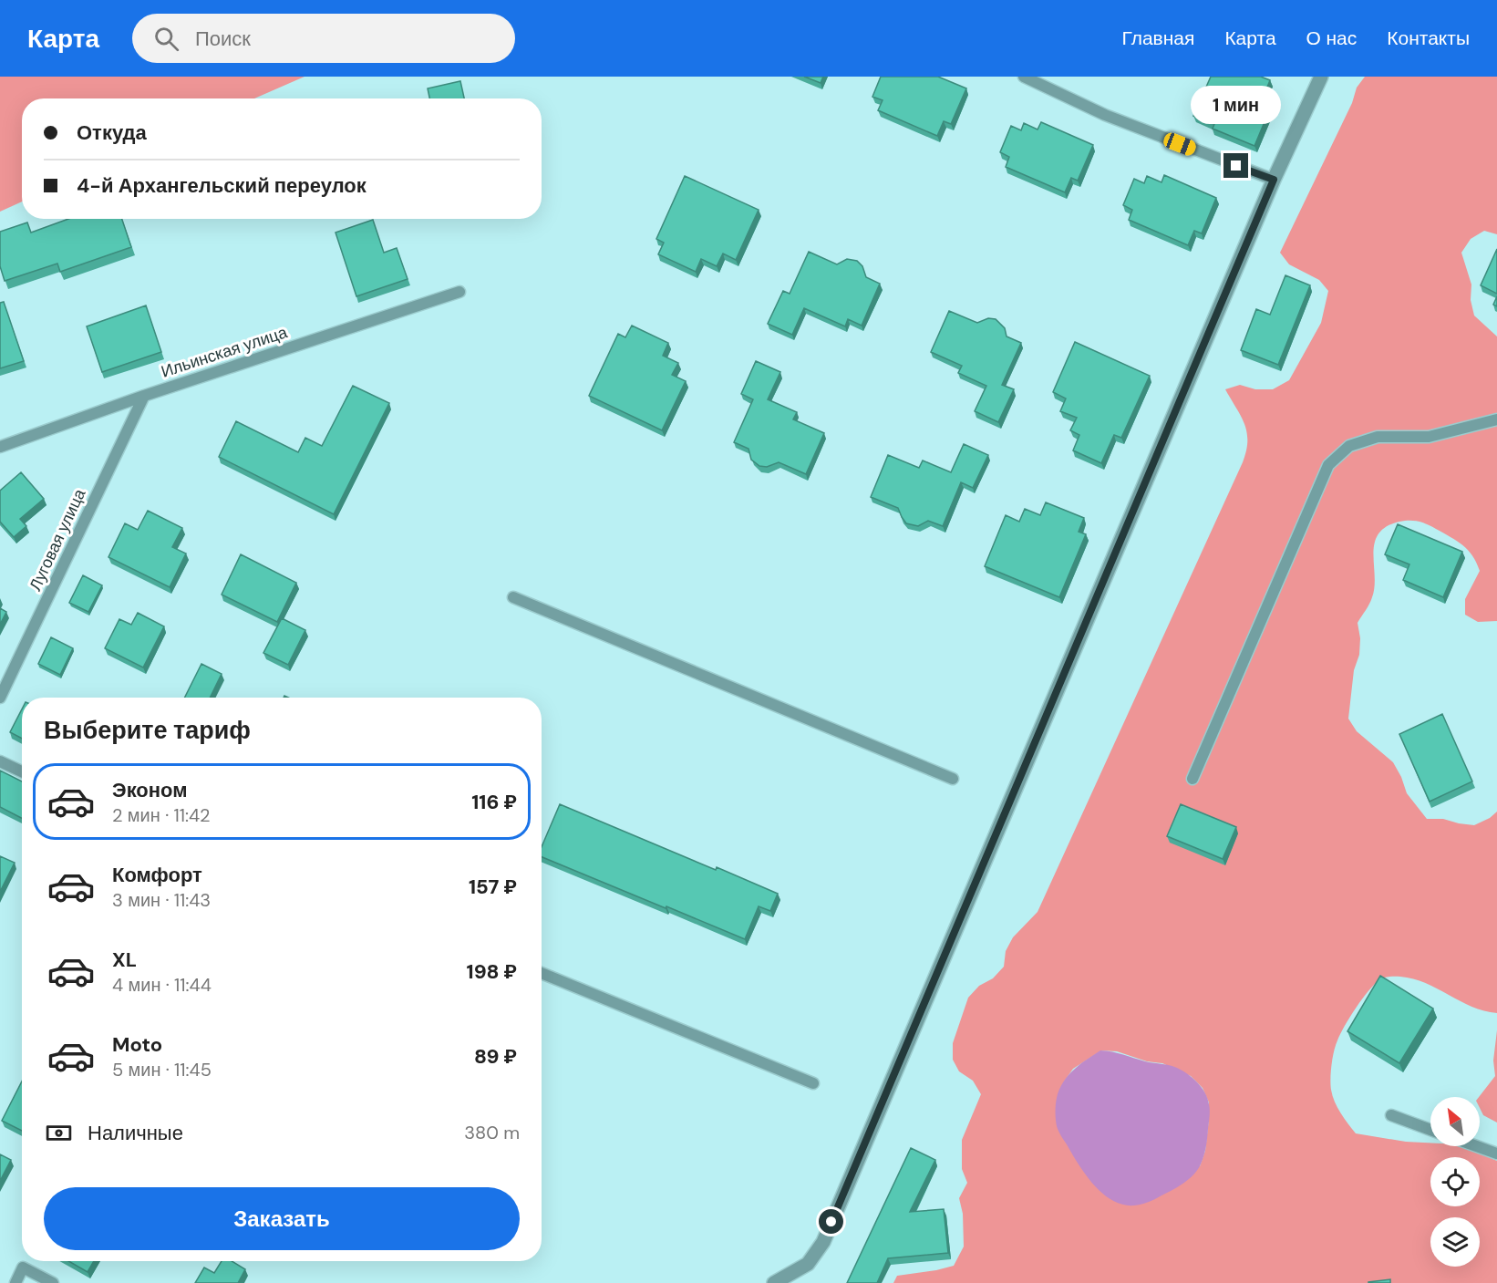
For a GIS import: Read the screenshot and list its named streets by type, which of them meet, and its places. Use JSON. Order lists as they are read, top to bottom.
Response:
{
  "streets": {
    "lane": ["Ильинская улица", "Луговая улица"]
  },
  "crossings": [
    ["Ильинская улица", "Луговая улица"]
  ],
  "north": "top left",
  "page": {
    "header": "Карта",
    "search": "Поиск",
    "nav": [
      "Главная",
      "Карта",
      "О нас",
      "Контакты"
    ],
    "bubble": "1 мин",
    "banner": ["Откуда", "4-й Архангельский переулок"],
    "heading": "Выберите тариф",
    "list": [
      {
        "name": "Эконом",
        "note": "2 мин · 11:42",
        "value": "116 ₽"
      },
      {
        "name": "Комфорт",
        "note": "3 мин · 11:43",
        "value": "157 ₽"
      },
      {
        "name": "XL",
        "note": "4 мин · 11:44",
        "value": "198 ₽"
      },
      {
        "name": "Moto",
        "note": "5 мин · 11:45",
        "value": "89 ₽"
      }
    ],
    "pay": ["Наличные", "380 m"],
    "buttons": "Заказать"
  }
}
